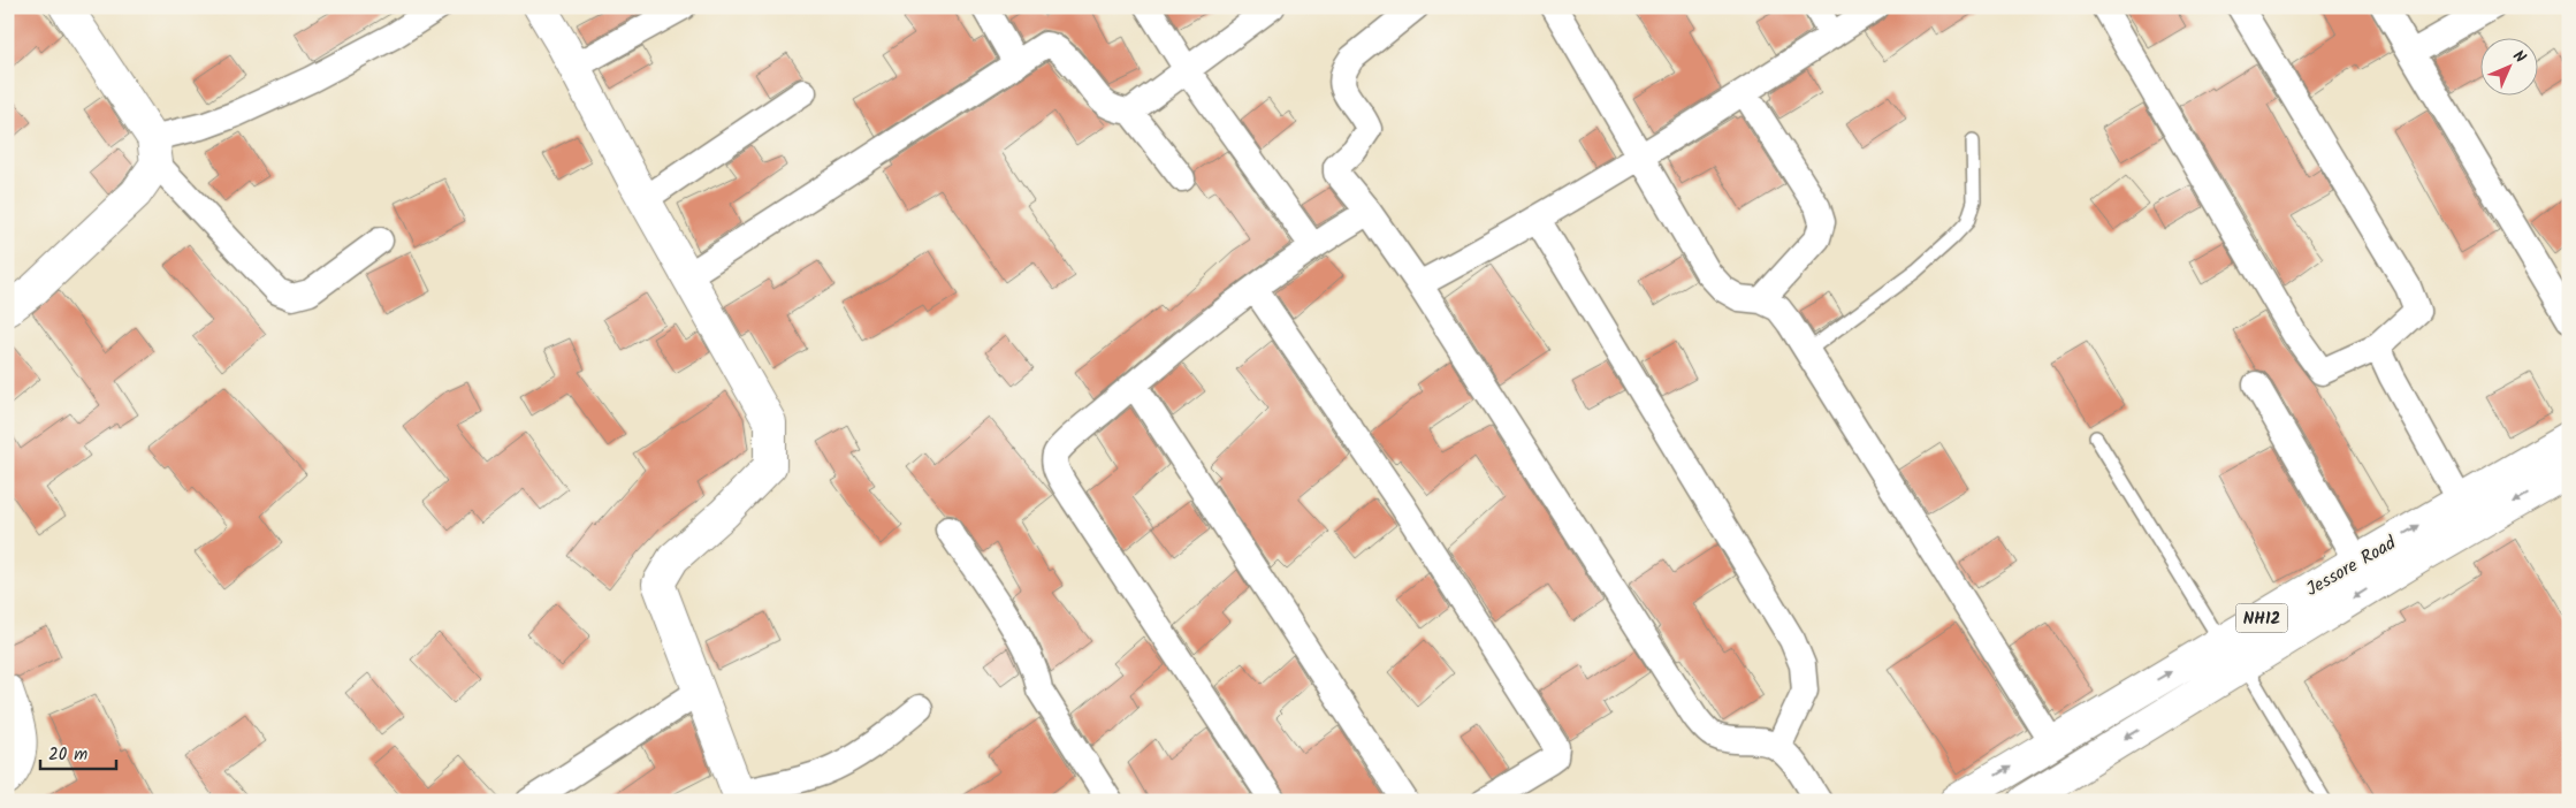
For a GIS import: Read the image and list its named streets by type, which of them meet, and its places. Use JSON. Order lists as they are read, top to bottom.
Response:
{
  "streets": {
    "main road": ["Jessore Road", "NH12"]
  },
  "scale_bar": "20 m",
  "north": "top right"
}
